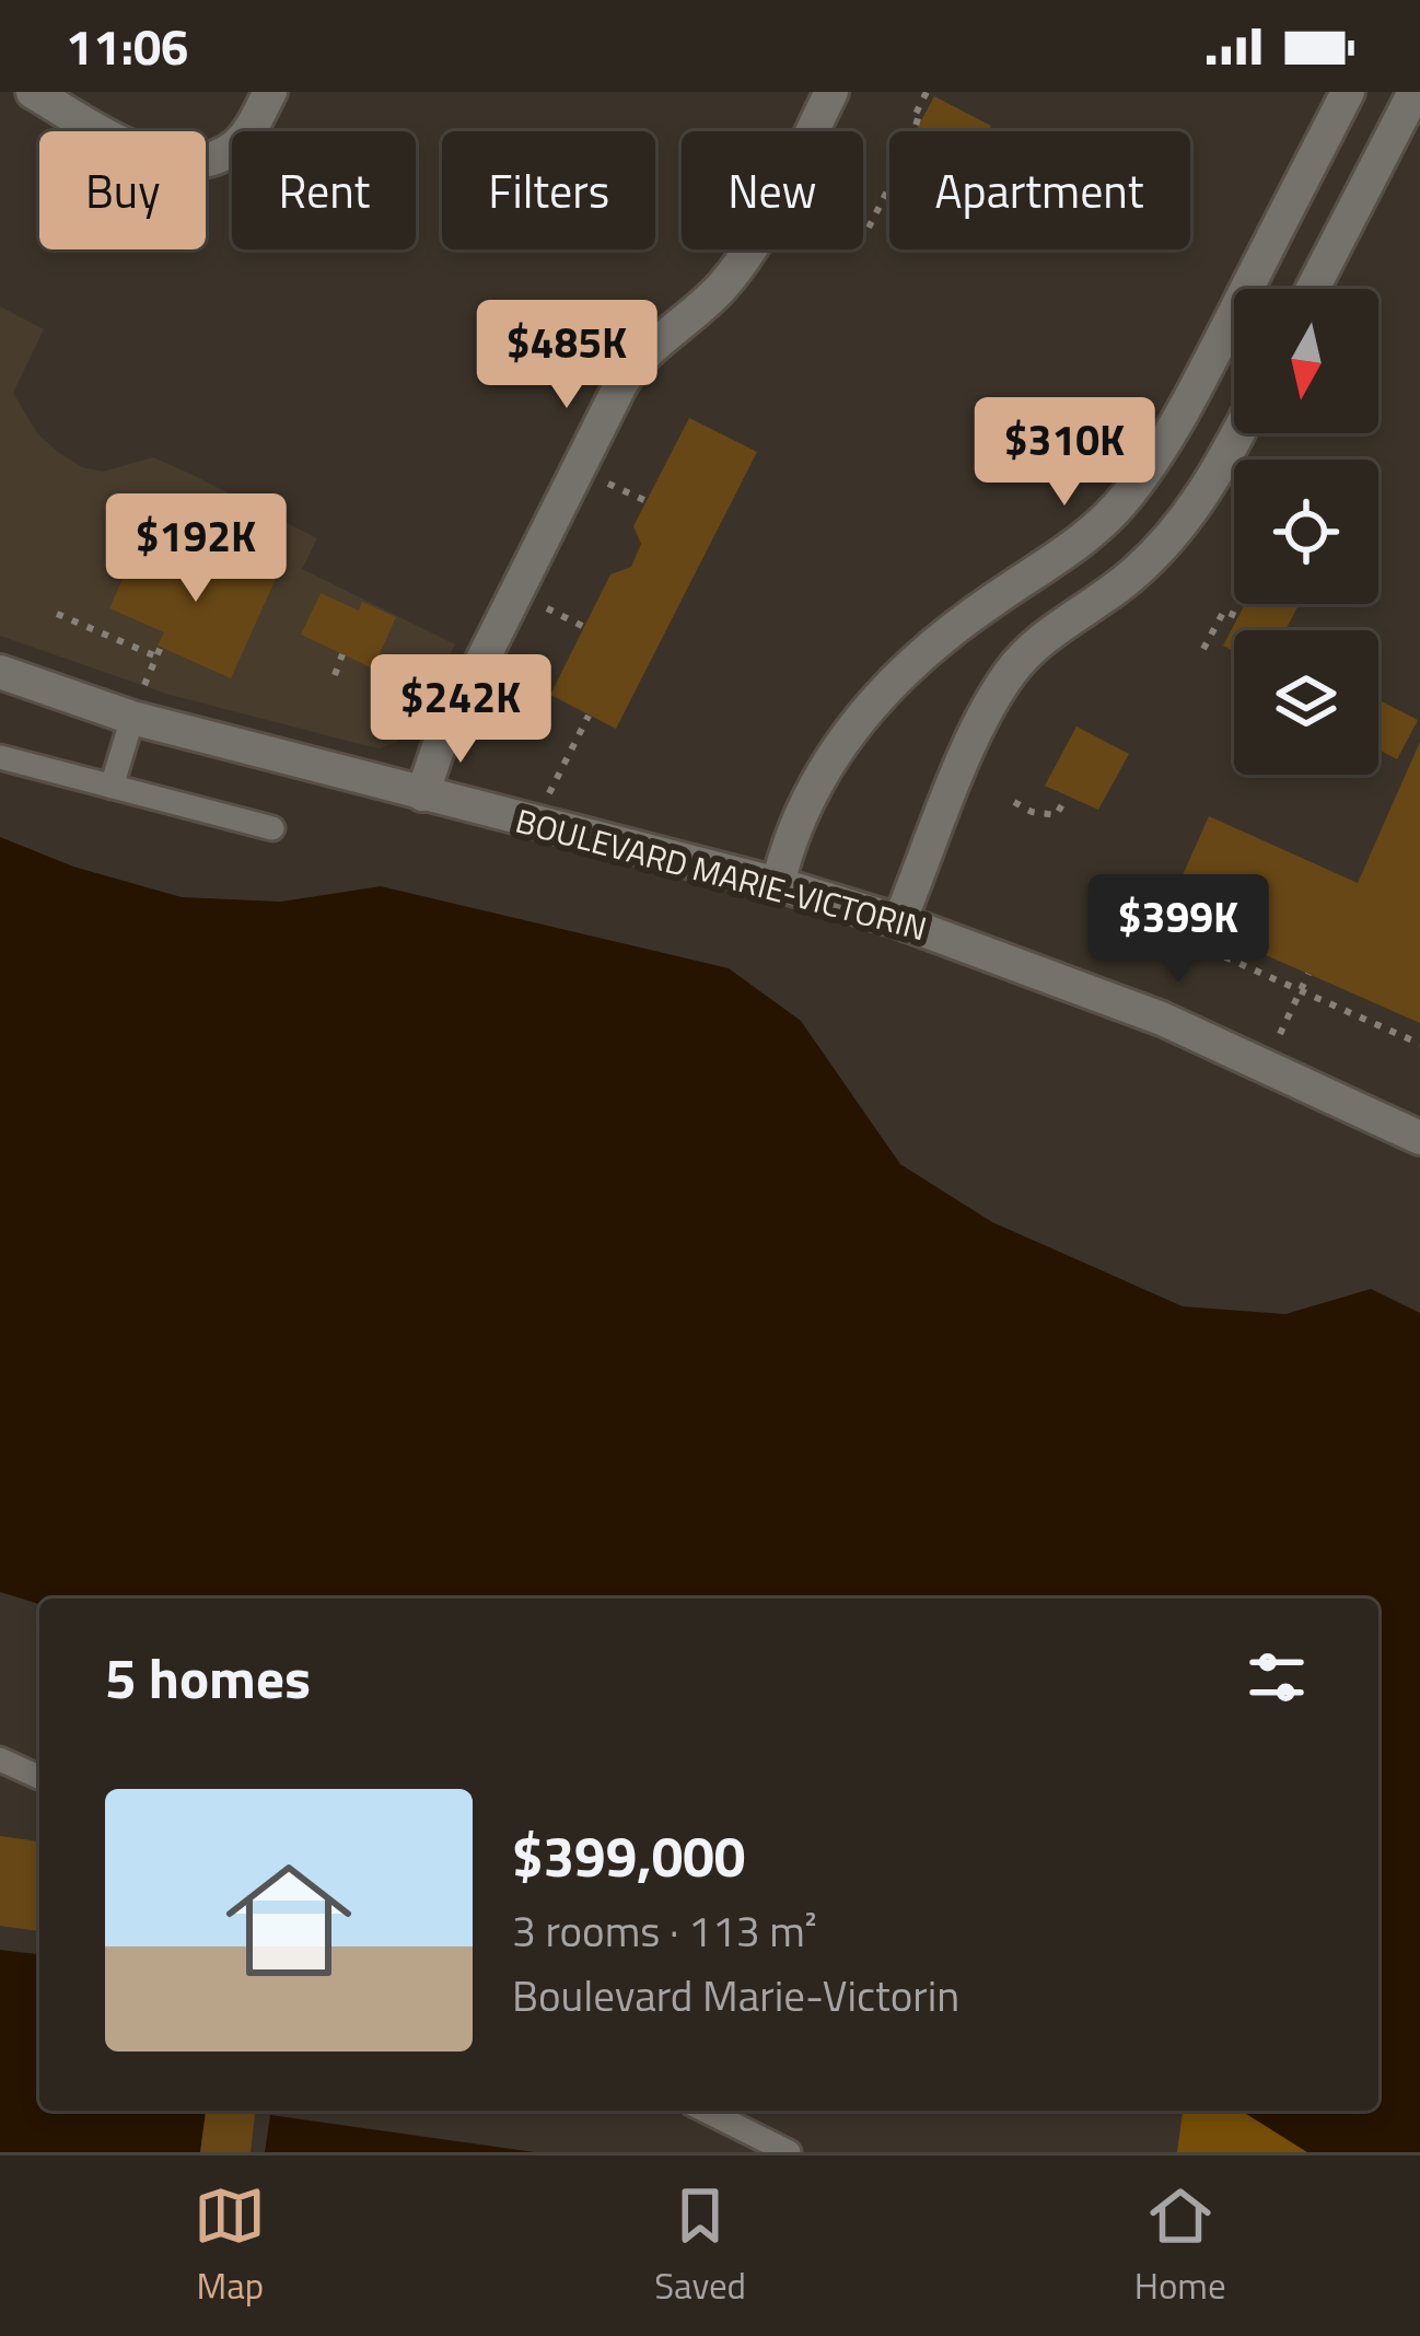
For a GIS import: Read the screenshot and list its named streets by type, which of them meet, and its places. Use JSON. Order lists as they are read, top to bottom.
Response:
{
  "streets": {
    "street": ["BOULEVARD MARIE-VICTORIN"]
  },
  "north": "bottom",
  "page": {
    "status": "11:06",
    "chip": [
      "Buy",
      "Rent",
      "Filters",
      "New",
      "Apartment"
    ],
    "price": [
      "$485K",
      "$310K",
      "$192K",
      "$242K",
      "$399K"
    ],
    "heading": "5 homes",
    "list": [
      {
        "name": "$399,000",
        "note": "3 rooms · 113 m² · Boulevard Marie-Victorin"
      }
    ],
    "tabs": ["Map", "Saved", "Home"]
  }
}
